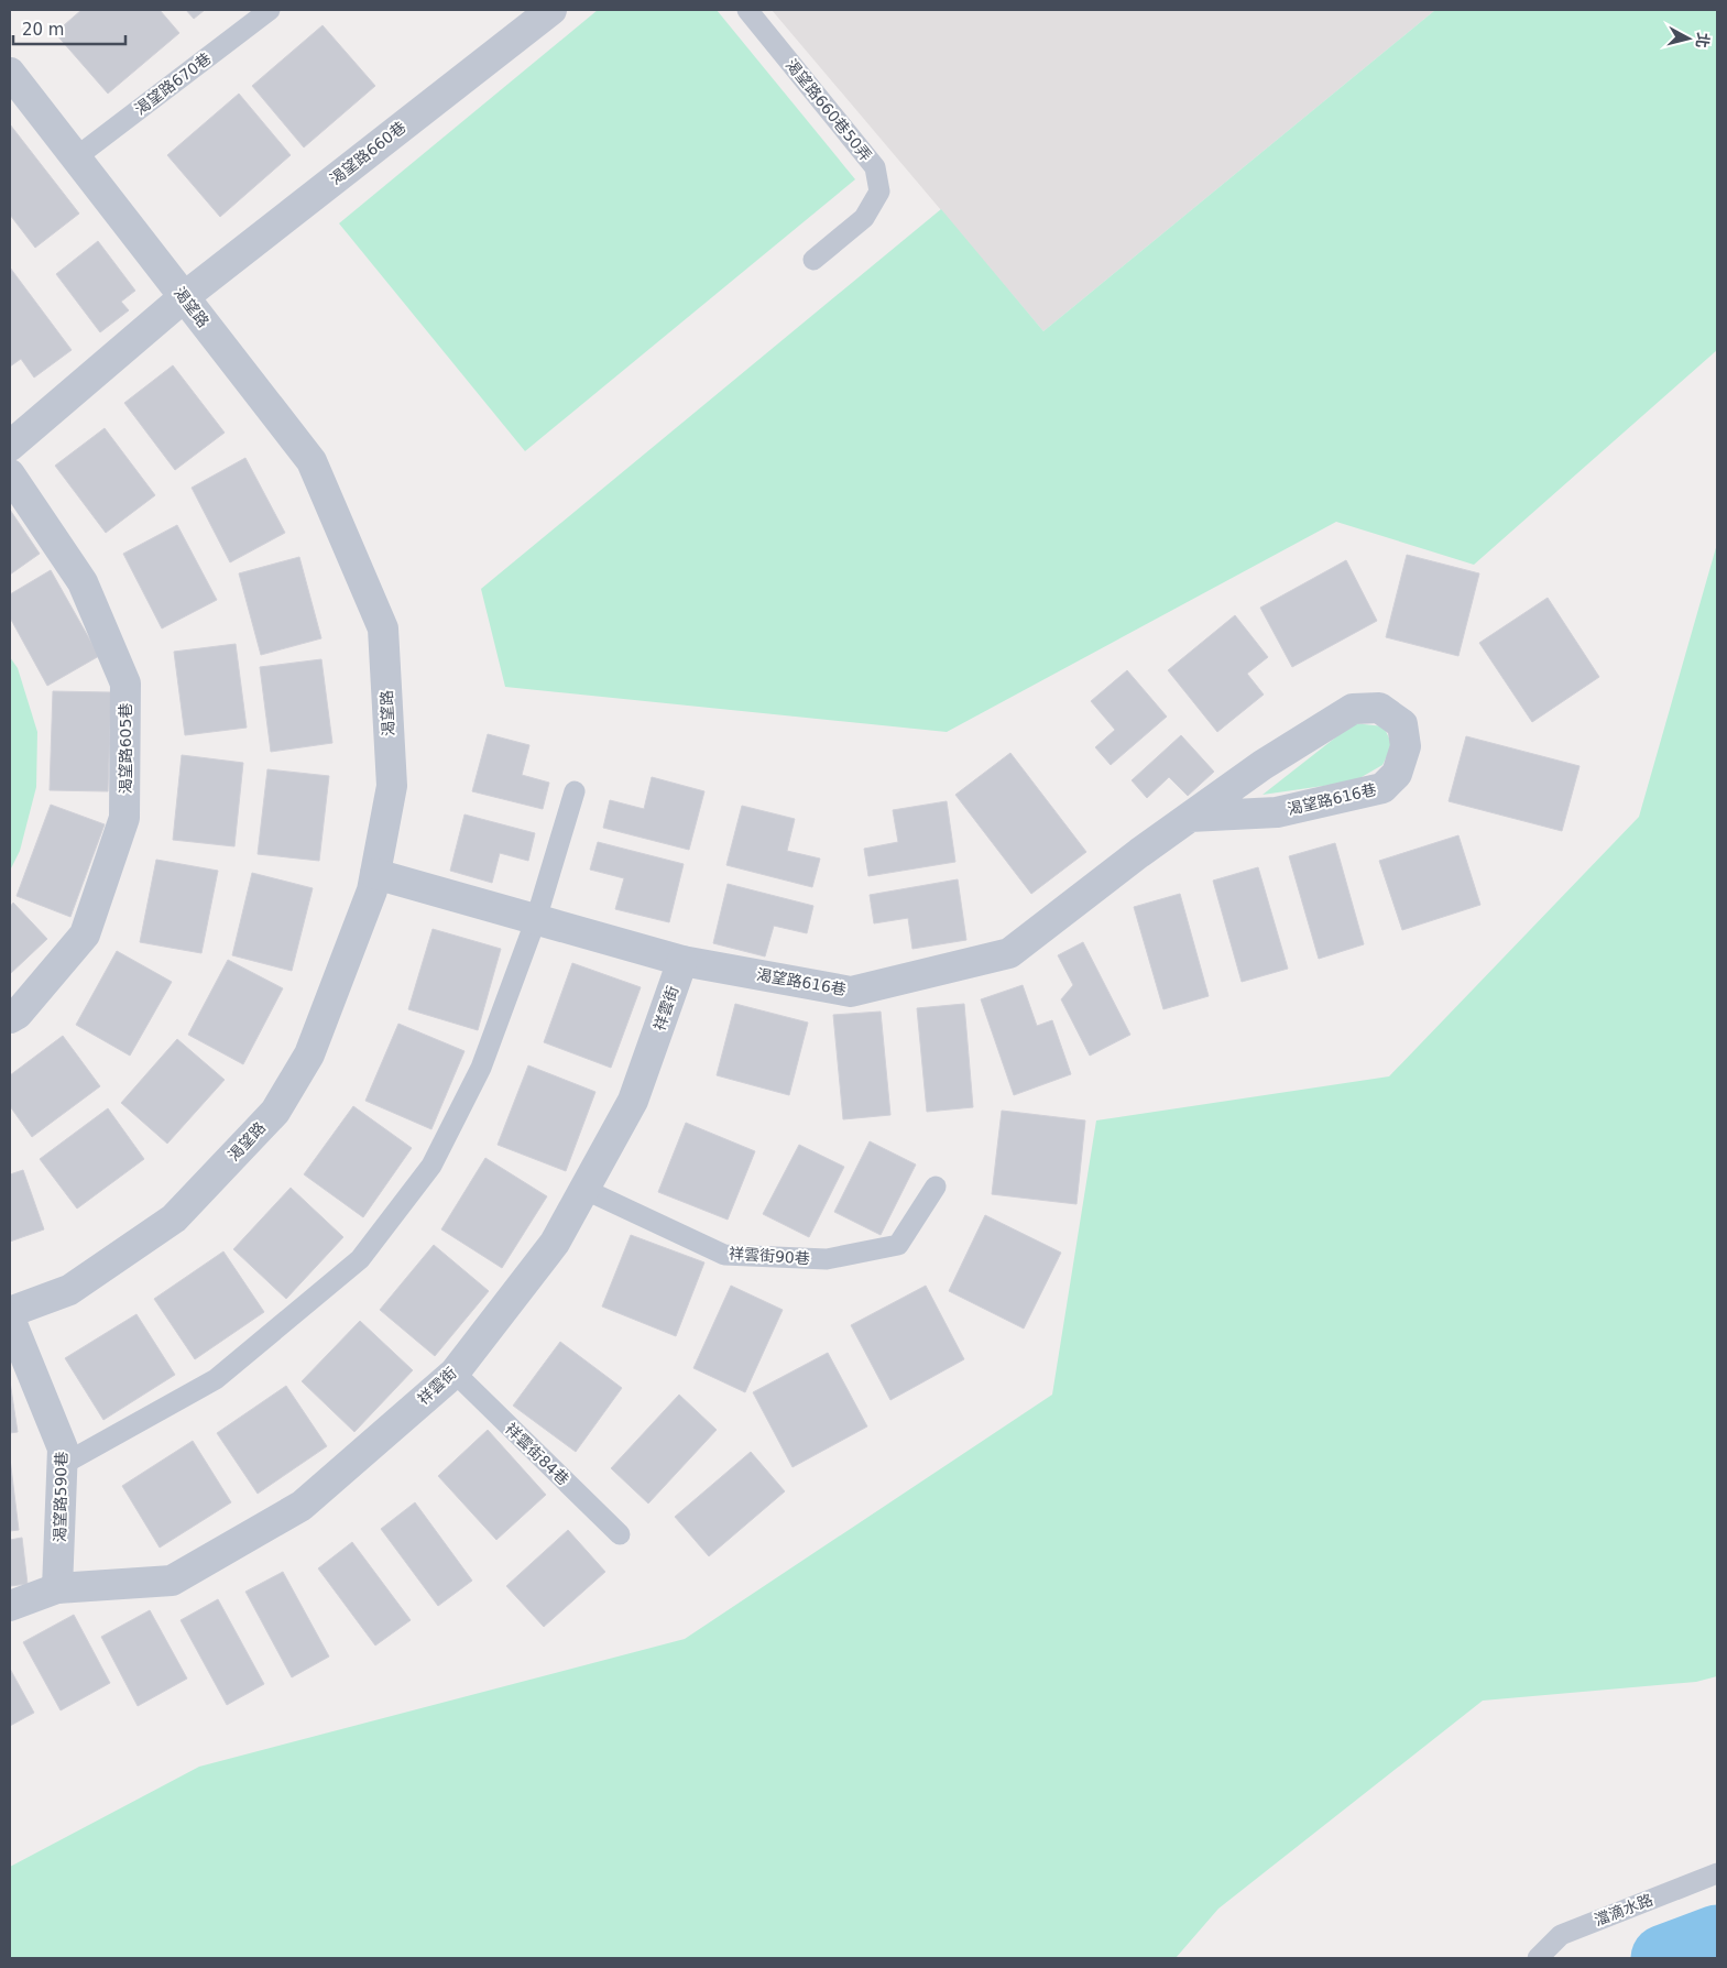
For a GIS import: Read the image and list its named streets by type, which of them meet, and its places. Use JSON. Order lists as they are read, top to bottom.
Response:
{
  "streets": {
    "street": [
      "渴望路660巷",
      "渴望路",
      "渴望路605巷",
      "渴望路616巷",
      "祥雲街",
      "渴望路590巷"
    ],
    "lane": [
      "渴望路670巷",
      "渴望路660巷50弄",
      "祥雲街90巷",
      "祥雲街84巷",
      "澢滴水路"
    ]
  },
  "crossings": [
    ["渴望路670巷", "渴望路"],
    ["渴望路660巷", "渴望路"],
    ["渴望路", "渴望路616巷"],
    ["渴望路616巷", "祥雲街"],
    ["祥雲街", "祥雲街90巷"],
    ["祥雲街", "祥雲街84巷"],
    ["祥雲街", "渴望路590巷"]
  ],
  "scale_bar": "20 m",
  "north": "right"
}
